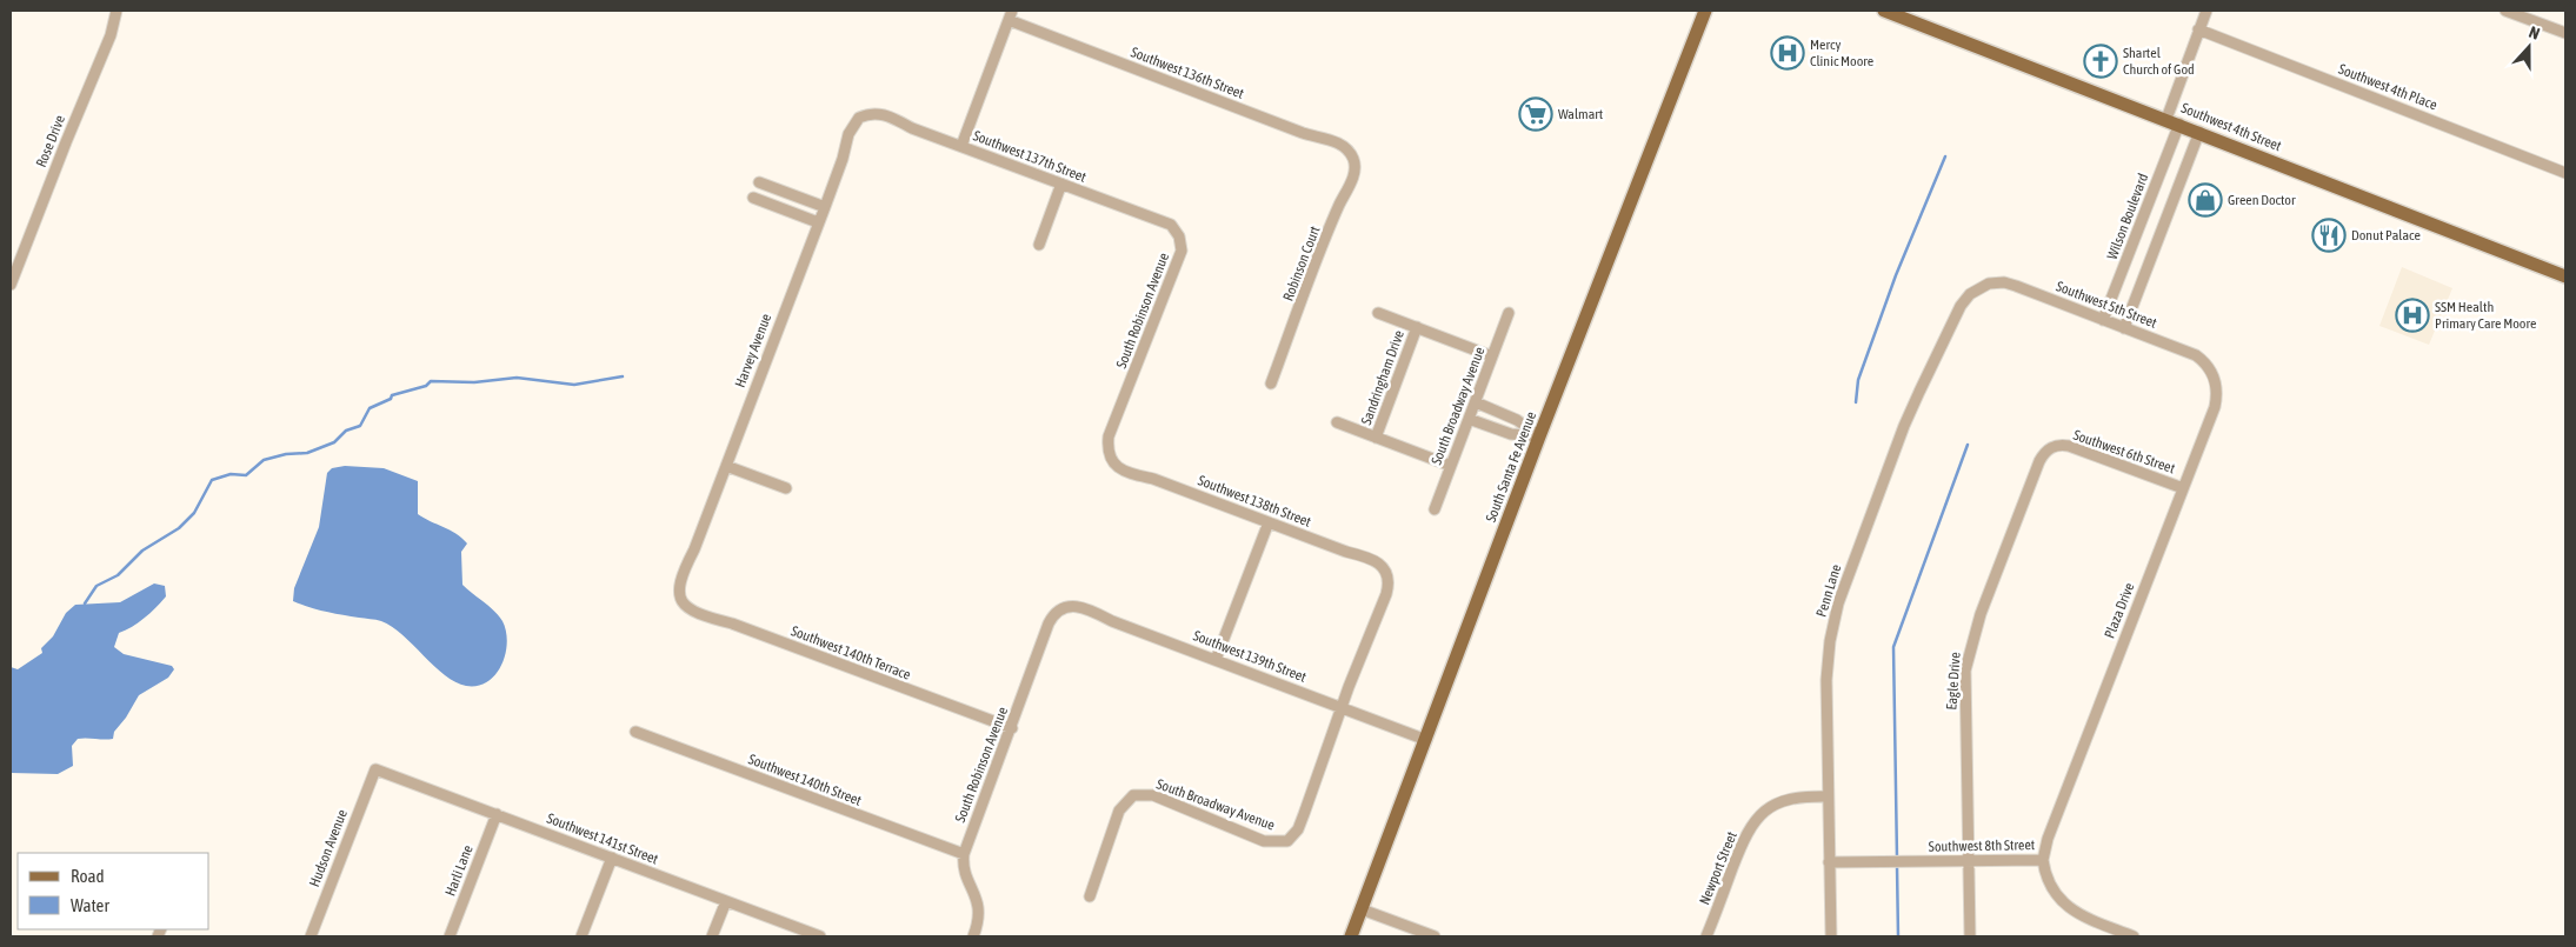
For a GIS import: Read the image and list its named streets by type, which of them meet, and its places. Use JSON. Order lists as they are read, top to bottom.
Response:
{
  "streets": {
    "main road": ["Southwest 4th Street", "South Santa Fe Avenue"],
    "street": [
      "Southwest 136th Street",
      "Southwest 4th Place",
      "Rose Drive",
      "Southwest 137th Street",
      "Wilson Boulevard",
      "Robinson Court",
      "Southwest 5th Street",
      "South Robinson Avenue",
      "Harvey Avenue",
      "Sandringham Drive",
      "South Broadway Avenue",
      "Southwest 6th Street",
      "Southwest 138th Street",
      "Penn Lane",
      "Plaza Drive",
      "Southwest 140th Terrace",
      "Southwest 139th Street",
      "Eagle Drive",
      "Southwest 140th Street",
      "Southwest 141st Street",
      "Southwest 8th Street",
      "Hudson Avenue",
      "Newport Street",
      "Harli Lane"
    ]
  },
  "crossings": [
    ["Southwest 136th Street", "Robinson Court"],
    ["Southwest 4th Place", "Wilson Boulevard"],
    ["Southwest 4th Street", "Wilson Boulevard"],
    ["Southwest 137th Street", "South Robinson Avenue"],
    ["Southwest 137th Street", "Harvey Avenue"],
    ["Wilson Boulevard", "Southwest 5th Street"],
    ["Southwest 5th Street", "Penn Lane"],
    ["Southwest 5th Street", "Plaza Drive"],
    ["South Robinson Avenue", "Southwest 138th Street"],
    ["South Robinson Avenue", "Southwest 140th Terrace"],
    ["South Robinson Avenue", "Southwest 139th Street"],
    ["South Robinson Avenue", "Southwest 140th Street"],
    ["Harvey Avenue", "Southwest 140th Terrace"],
    ["South Broadway Avenue", "Southwest 138th Street"],
    ["South Broadway Avenue", "Southwest 139th Street"],
    ["Southwest 6th Street", "Plaza Drive"],
    ["Southwest 6th Street", "Eagle Drive"],
    ["South Santa Fe Avenue", "Southwest 139th Street"],
    ["Penn Lane", "Southwest 8th Street"],
    ["Penn Lane", "Newport Street"],
    ["Plaza Drive", "Southwest 8th Street"],
    ["Eagle Drive", "Southwest 8th Street"],
    ["Southwest 141st Street", "Hudson Avenue"],
    ["Southwest 141st Street", "Harli Lane"]
  ],
  "places": {
    "hospital": ["Mercy Clinic Moore", "SSM Health Primary Care Moore"],
    "church": ["Shartel Church of God"],
    "supermarket": ["Walmart"],
    "shop": ["Green Doctor"],
    "restaurant": ["Donut Palace"]
  },
  "legend": ["Road", "Water"],
  "north": "top"
}
